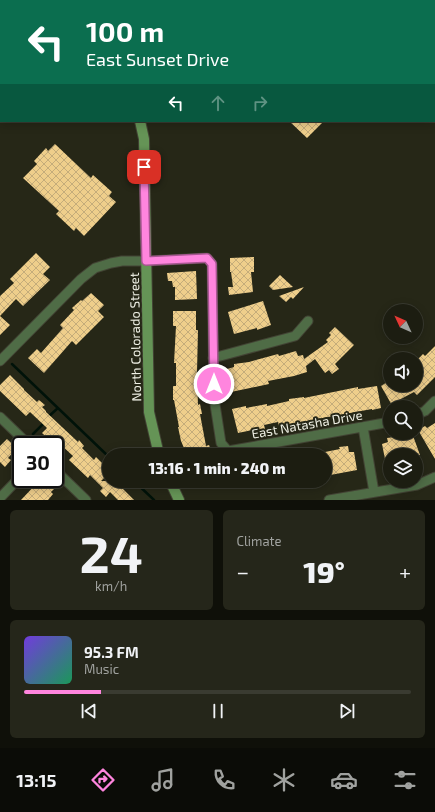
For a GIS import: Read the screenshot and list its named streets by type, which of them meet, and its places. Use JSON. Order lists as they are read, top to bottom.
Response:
{
  "streets": {
    "street": ["North Colorado Street", "East Natasha Drive"]
  },
  "north": "top left",
  "page": {
    "turn": ["100 m", "East Sunset Drive"],
    "limit": "30",
    "trip": "13:16 · 1 min · 240 m",
    "tile": [
      ["24", "km/h"],
      "Climate"
    ],
    "heat": ["−", "19°", "+"],
    "song": ["95.3 FM", "Music"],
    "tabs": "13:15"
  }
}
